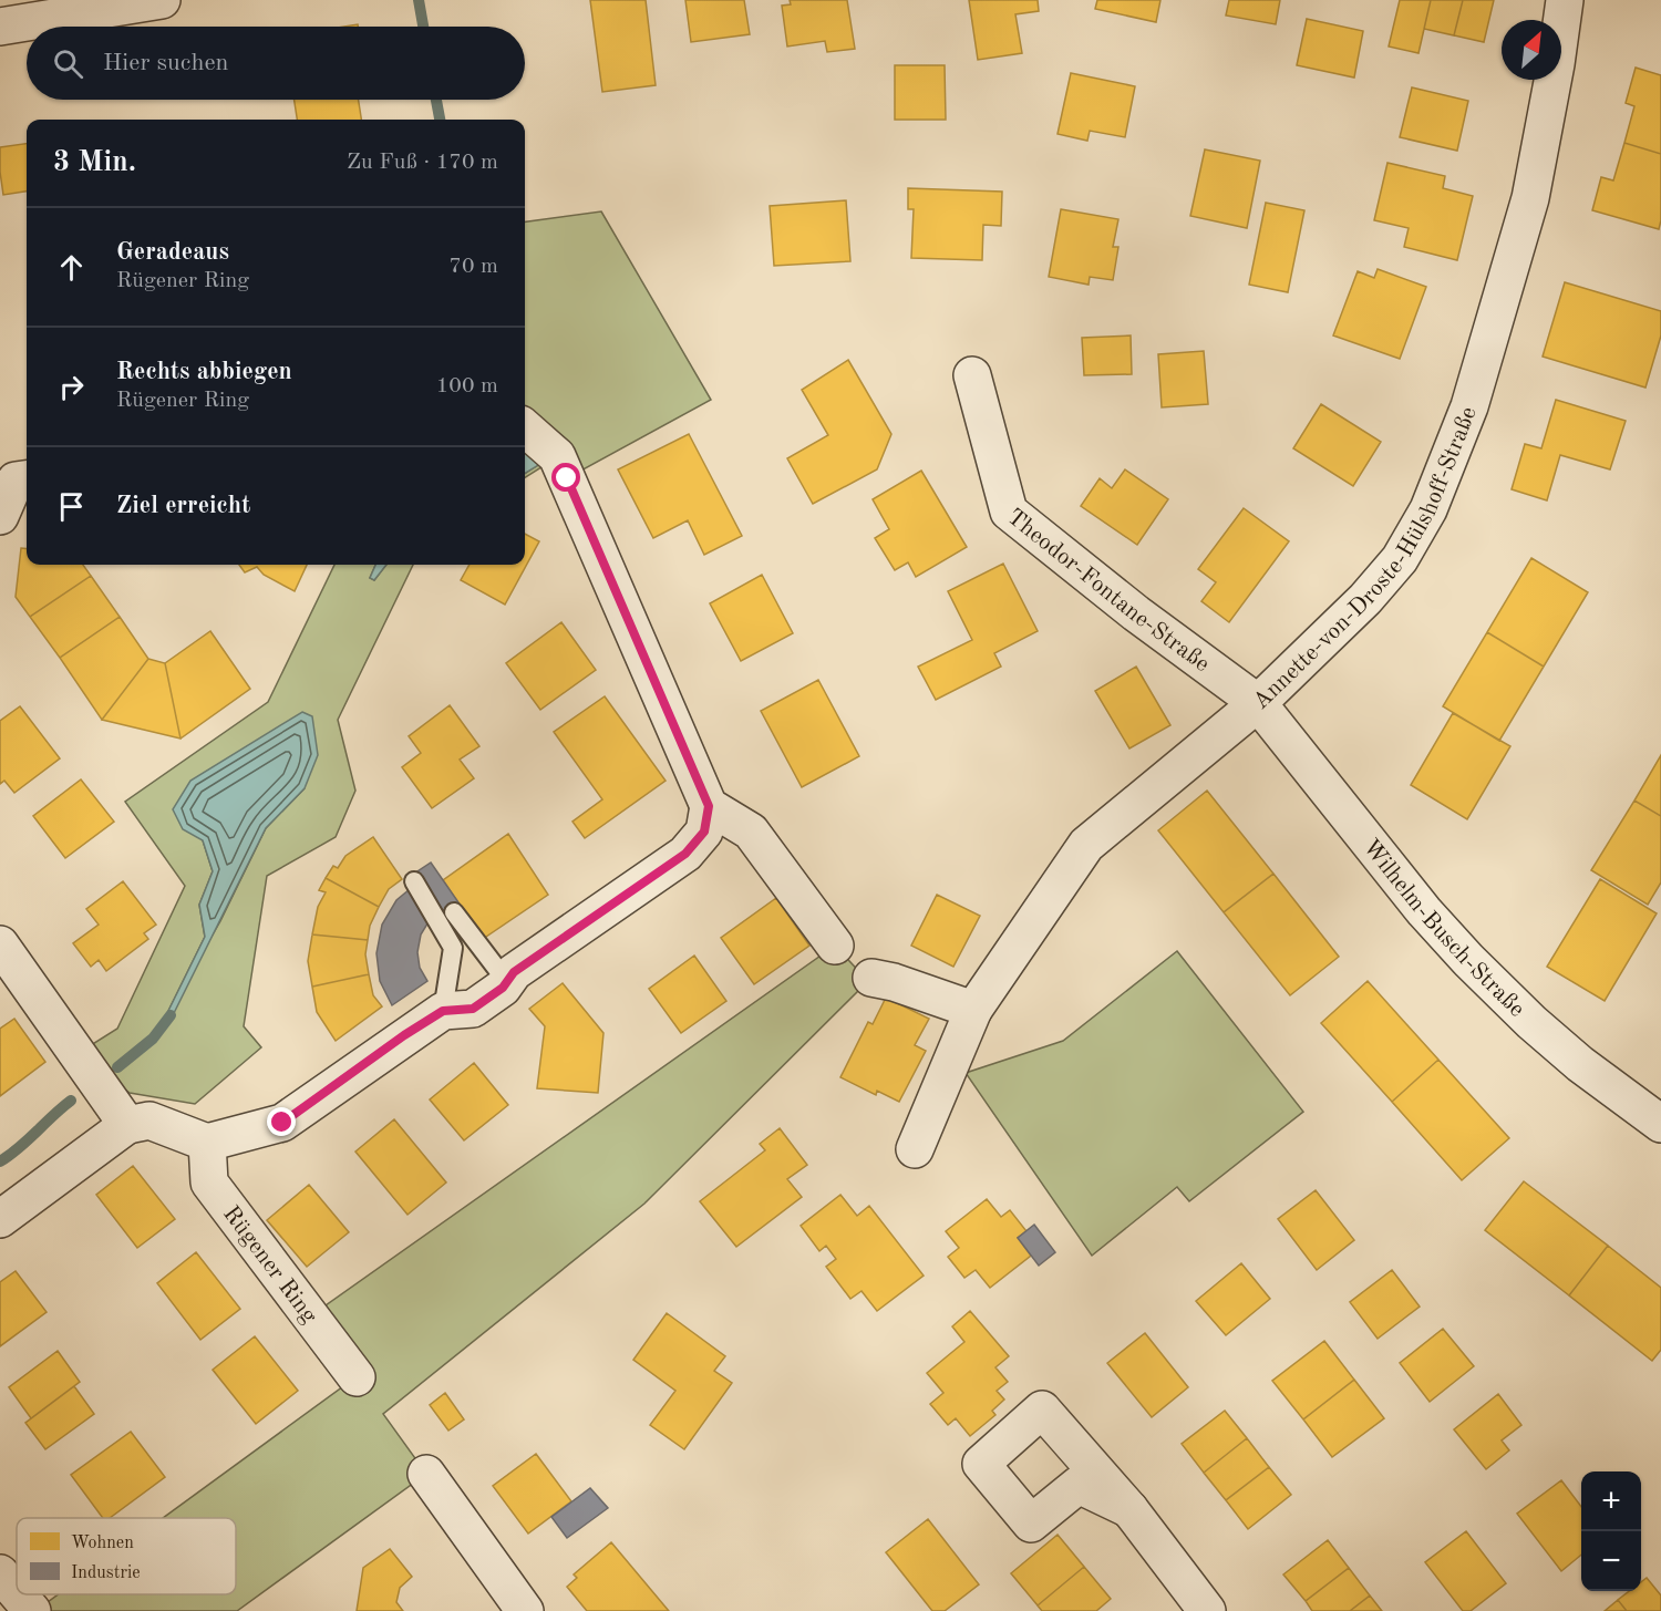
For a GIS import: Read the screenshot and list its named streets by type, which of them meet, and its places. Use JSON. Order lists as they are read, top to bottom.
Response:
{
  "streets": {
    "street": [
      "Annette-von-Droste-Hülshoff-Straße",
      "Theodor-Fontane-Straße",
      "Wilhelm-Busch-Straße",
      "Rügener Ring"
    ]
  },
  "crossings": [
    ["Annette-von-Droste-Hülshoff-Straße", "Theodor-Fontane-Straße"],
    ["Annette-von-Droste-Hülshoff-Straße", "Wilhelm-Busch-Straße"],
    ["Theodor-Fontane-Straße", "Wilhelm-Busch-Straße"]
  ],
  "legend": ["Wohnen", "Industrie"],
  "north": "top right",
  "page": {
    "search": "Hier suchen",
    "heading": ["3 Min.", "Zu Fuß · 170 m"],
    "list": [
      ["Geradeaus", "Rügener Ring", "70 m"],
      ["Rechts abbiegen", "Rügener Ring", "100 m"],
      "Ziel erreicht"
    ],
    "map_buttons": ["+", "−"]
  }
}
